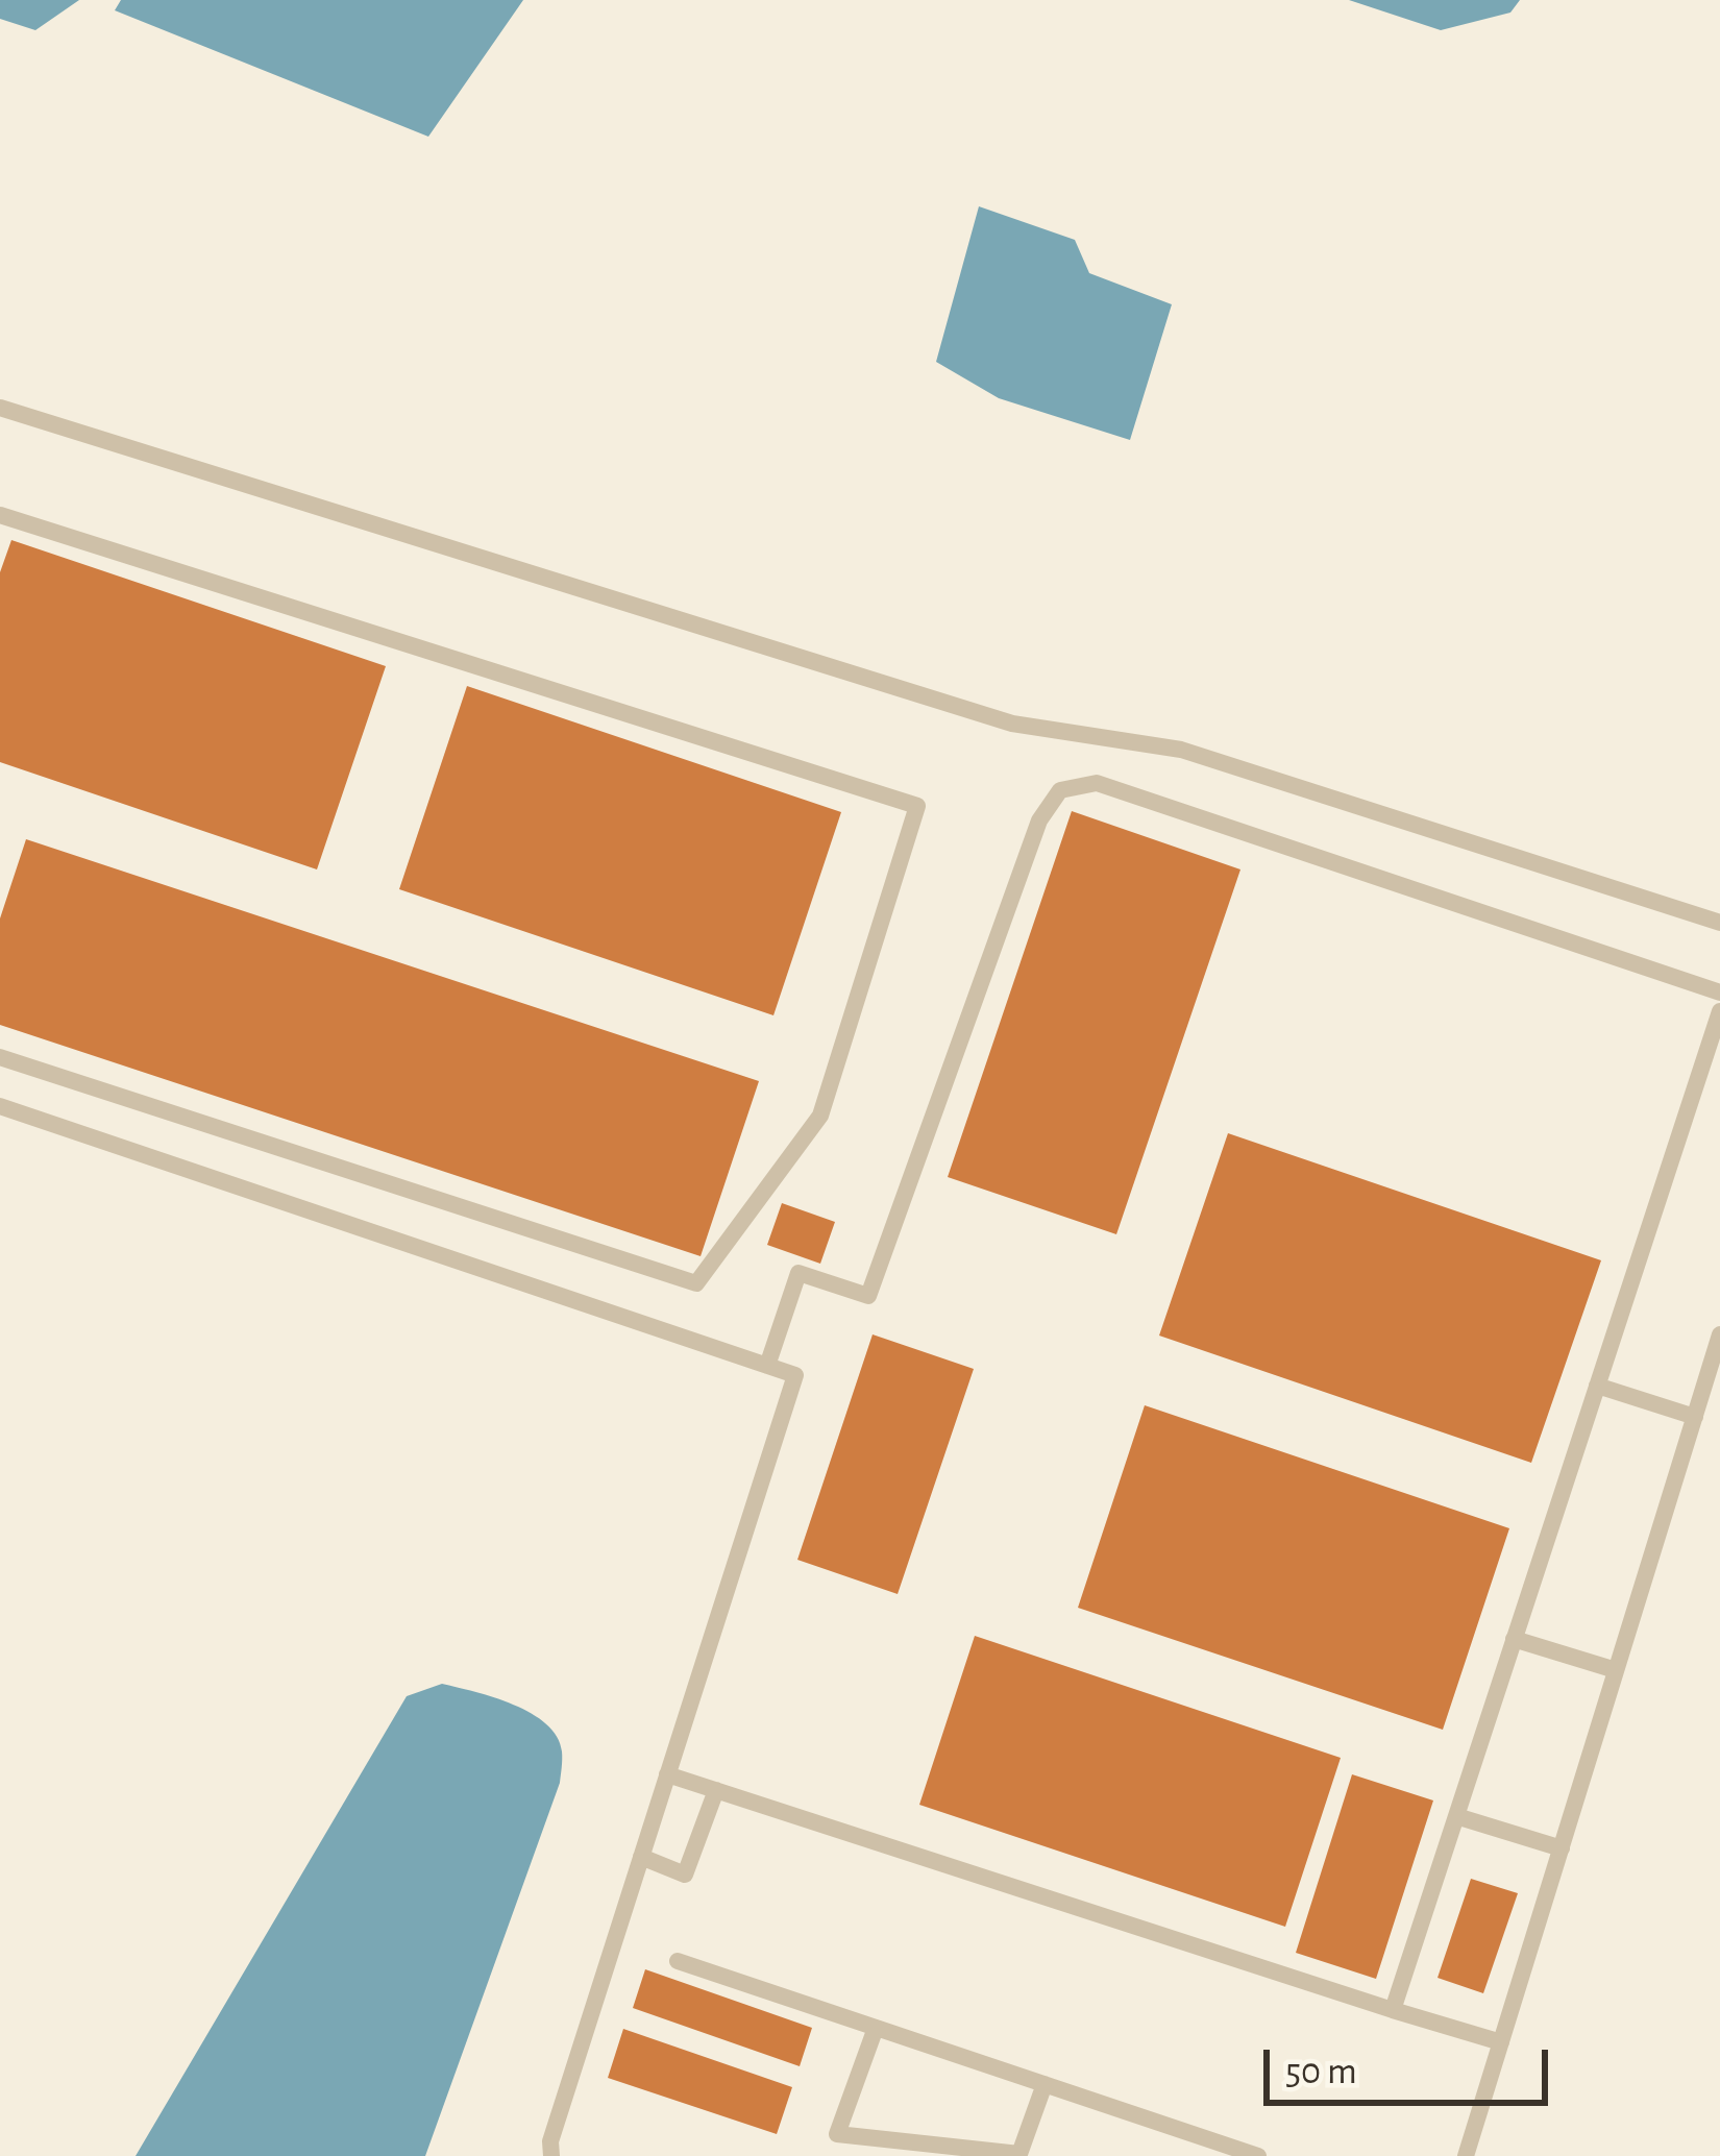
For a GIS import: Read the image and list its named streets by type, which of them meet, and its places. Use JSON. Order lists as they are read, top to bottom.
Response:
{
  "scale_bar": "50 m"
}
